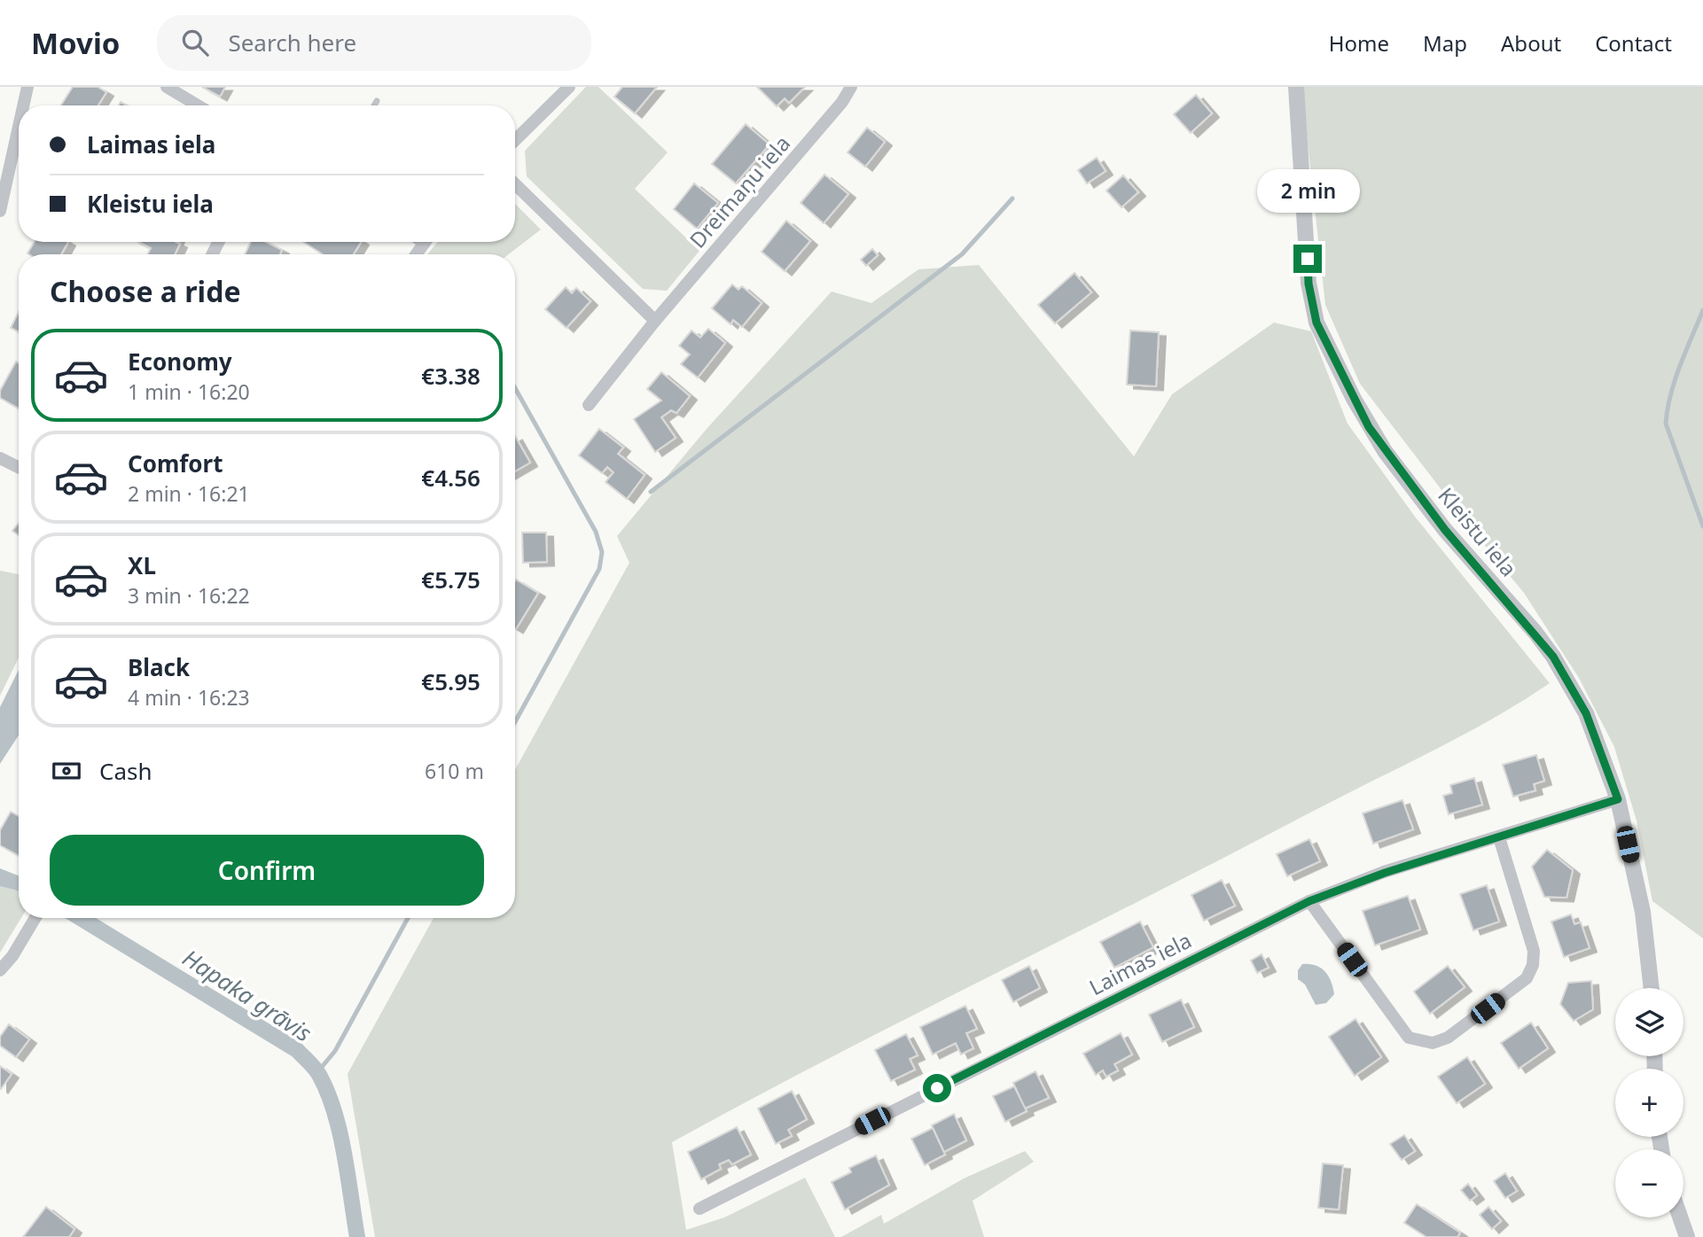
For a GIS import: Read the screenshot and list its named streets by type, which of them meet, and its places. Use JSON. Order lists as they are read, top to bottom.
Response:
{
  "streets": {
    "street": ["Dreimaņu iela", "Kleistu iela", "Laimas iela"]
  },
  "crossings": [
    ["Kleistu iela", "Laimas iela"]
  ],
  "water": ["Hapaka grāvis"],
  "page": {
    "header": "Movio",
    "search": "Search here",
    "nav": [
      "Home",
      "Map",
      "About",
      "Contact"
    ],
    "banner": ["Laimas iela", "Kleistu iela"],
    "bubble": "2 min",
    "heading": "Choose a ride",
    "list": [
      {
        "name": "Economy",
        "note": "1 min · 16:20",
        "value": "€3.38"
      },
      {
        "name": "Comfort",
        "note": "2 min · 16:21",
        "value": "€4.56"
      },
      {
        "name": "XL",
        "note": "3 min · 16:22",
        "value": "€5.75"
      },
      {
        "name": "Black",
        "note": "4 min · 16:23",
        "value": "€5.95"
      }
    ],
    "pay": ["Cash", "610 m"],
    "buttons": "Confirm",
    "map_buttons": ["+", "−"]
  }
}
